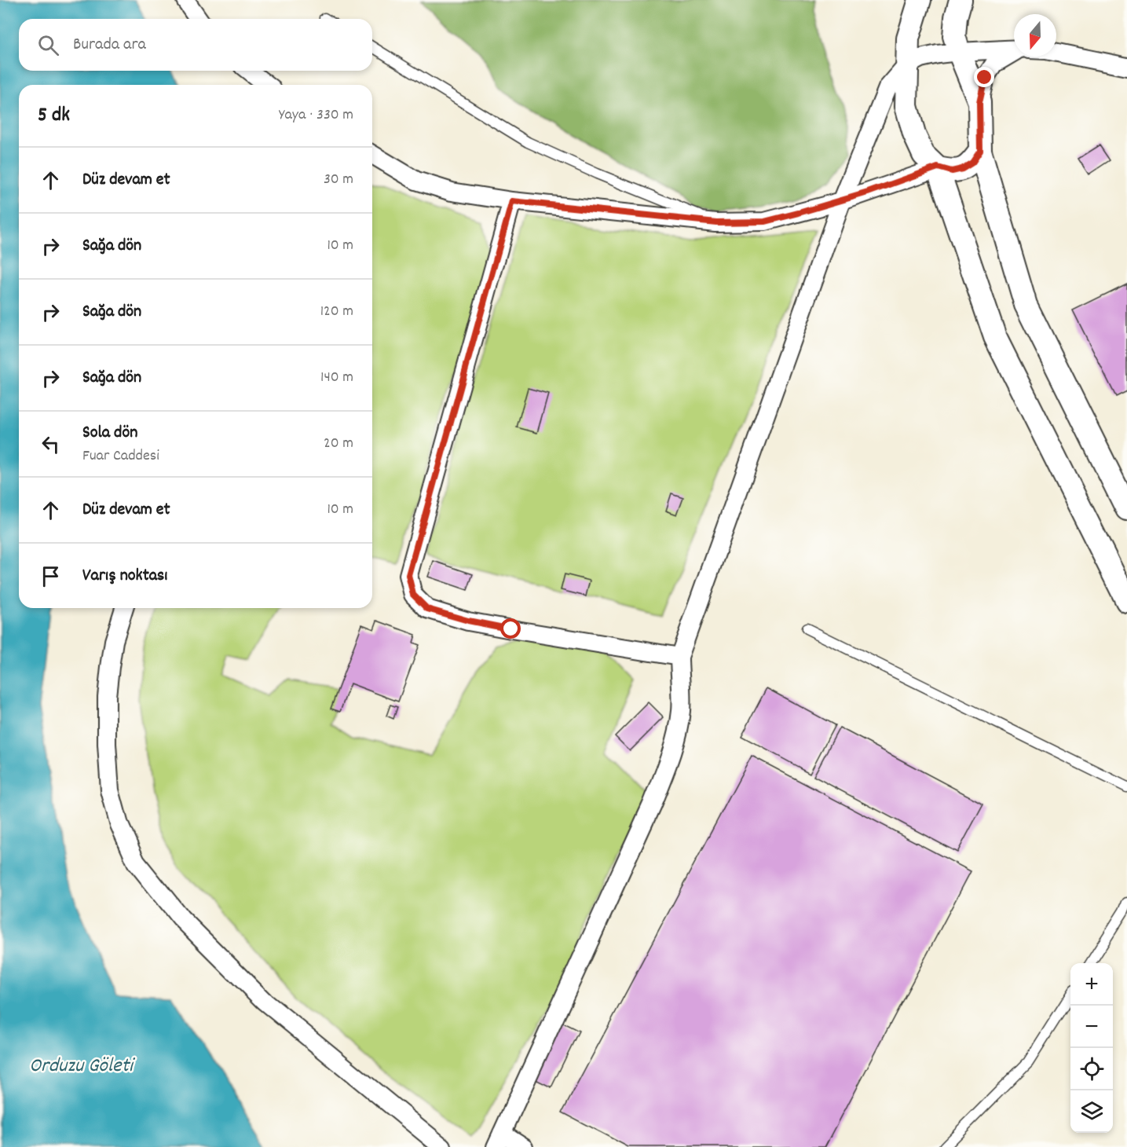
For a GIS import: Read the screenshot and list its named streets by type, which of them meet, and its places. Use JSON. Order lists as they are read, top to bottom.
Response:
{
  "water": ["Orduzu Göleti"],
  "north": "bottom",
  "page": {
    "search": "Burada ara",
    "heading": ["5 dk", "Yaya · 330 m"],
    "list": [
      ["Düz devam et", "30 m"],
      ["Sağa dön", "10 m"],
      ["Sağa dön", "120 m"],
      ["Sağa dön", "140 m"],
      ["Sola dön", "Fuar Caddesi", "20 m"],
      ["Düz devam et", "10 m"],
      "Varış noktası"
    ],
    "map_buttons": ["+", "−"]
  }
}
